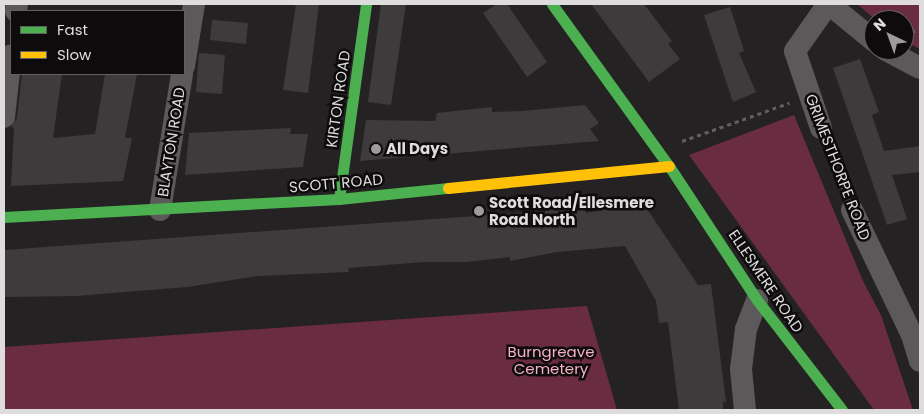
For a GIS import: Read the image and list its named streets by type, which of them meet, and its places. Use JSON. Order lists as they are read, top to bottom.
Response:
{
  "streets": {
    "street": [
      "KIRTON ROAD",
      "BLAYTON ROAD",
      "GRIMESTHORPE ROAD",
      "SCOTT ROAD",
      "ELLESMERE ROAD"
    ]
  },
  "crossings": [
    ["KIRTON ROAD", "SCOTT ROAD"],
    ["BLAYTON ROAD", "SCOTT ROAD"],
    ["SCOTT ROAD", "ELLESMERE ROAD"]
  ],
  "parks": ["Burngreave Cemetery"],
  "places": ["All Days", "Scott Road/Ellesmere Road North"],
  "legend": ["Fast", "Slow"],
  "north": "top left"
}
